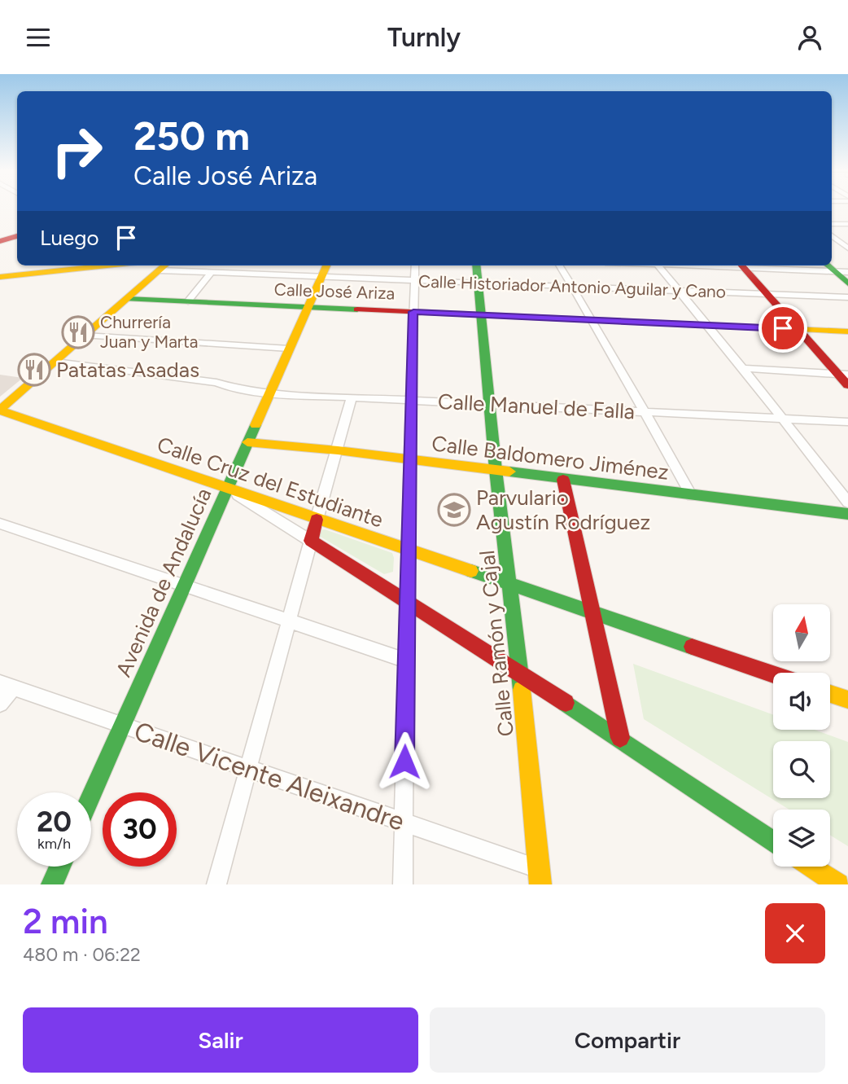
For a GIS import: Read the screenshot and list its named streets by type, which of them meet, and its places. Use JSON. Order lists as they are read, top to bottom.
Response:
{
  "streets": {
    "street": [
      "Calle Historiador Antonio Aguilar y Cano",
      "Calle José Ariza",
      "Calle Manuel de Falla",
      "Calle Baldomero Jiménez",
      "Calle Cruz del Estudiante",
      "Avenida de Andalucía",
      "Calle Ramón y Cajal",
      "Calle Vicente Aleixandre"
    ]
  },
  "crossings": [
    ["Calle Historiador Antonio Aguilar y Cano", "Avenida de Andalucía"],
    ["Calle Historiador Antonio Aguilar y Cano", "Calle Ramón y Cajal"],
    ["Calle José Ariza", "Avenida de Andalucía"],
    ["Calle José Ariza", "Calle Ramón y Cajal"],
    ["Calle Manuel de Falla", "Avenida de Andalucía"],
    ["Calle Manuel de Falla", "Calle Ramón y Cajal"],
    ["Calle Baldomero Jiménez", "Avenida de Andalucía"],
    ["Calle Baldomero Jiménez", "Calle Ramón y Cajal"],
    ["Calle Cruz del Estudiante", "Avenida de Andalucía"],
    ["Calle Cruz del Estudiante", "Calle Ramón y Cajal"],
    ["Avenida de Andalucía", "Calle Vicente Aleixandre"],
    ["Calle Ramón y Cajal", "Calle Vicente Aleixandre"]
  ],
  "places": {
    "restaurant": ["Churrería Juan y Marta", "Patatas Asadas"],
    "school or university": ["Parvulario Agustín Rodríguez"]
  },
  "north": "top",
  "page": {
    "header": "Turnly",
    "turn": ["250 m", "Calle José Ariza"],
    "then": "Luego",
    "speed": "20 km/h",
    "limit": "30",
    "heading": ["2 min", "480 m · 06:22"],
    "buttons": ["Salir", "Compartir"]
  }
}
